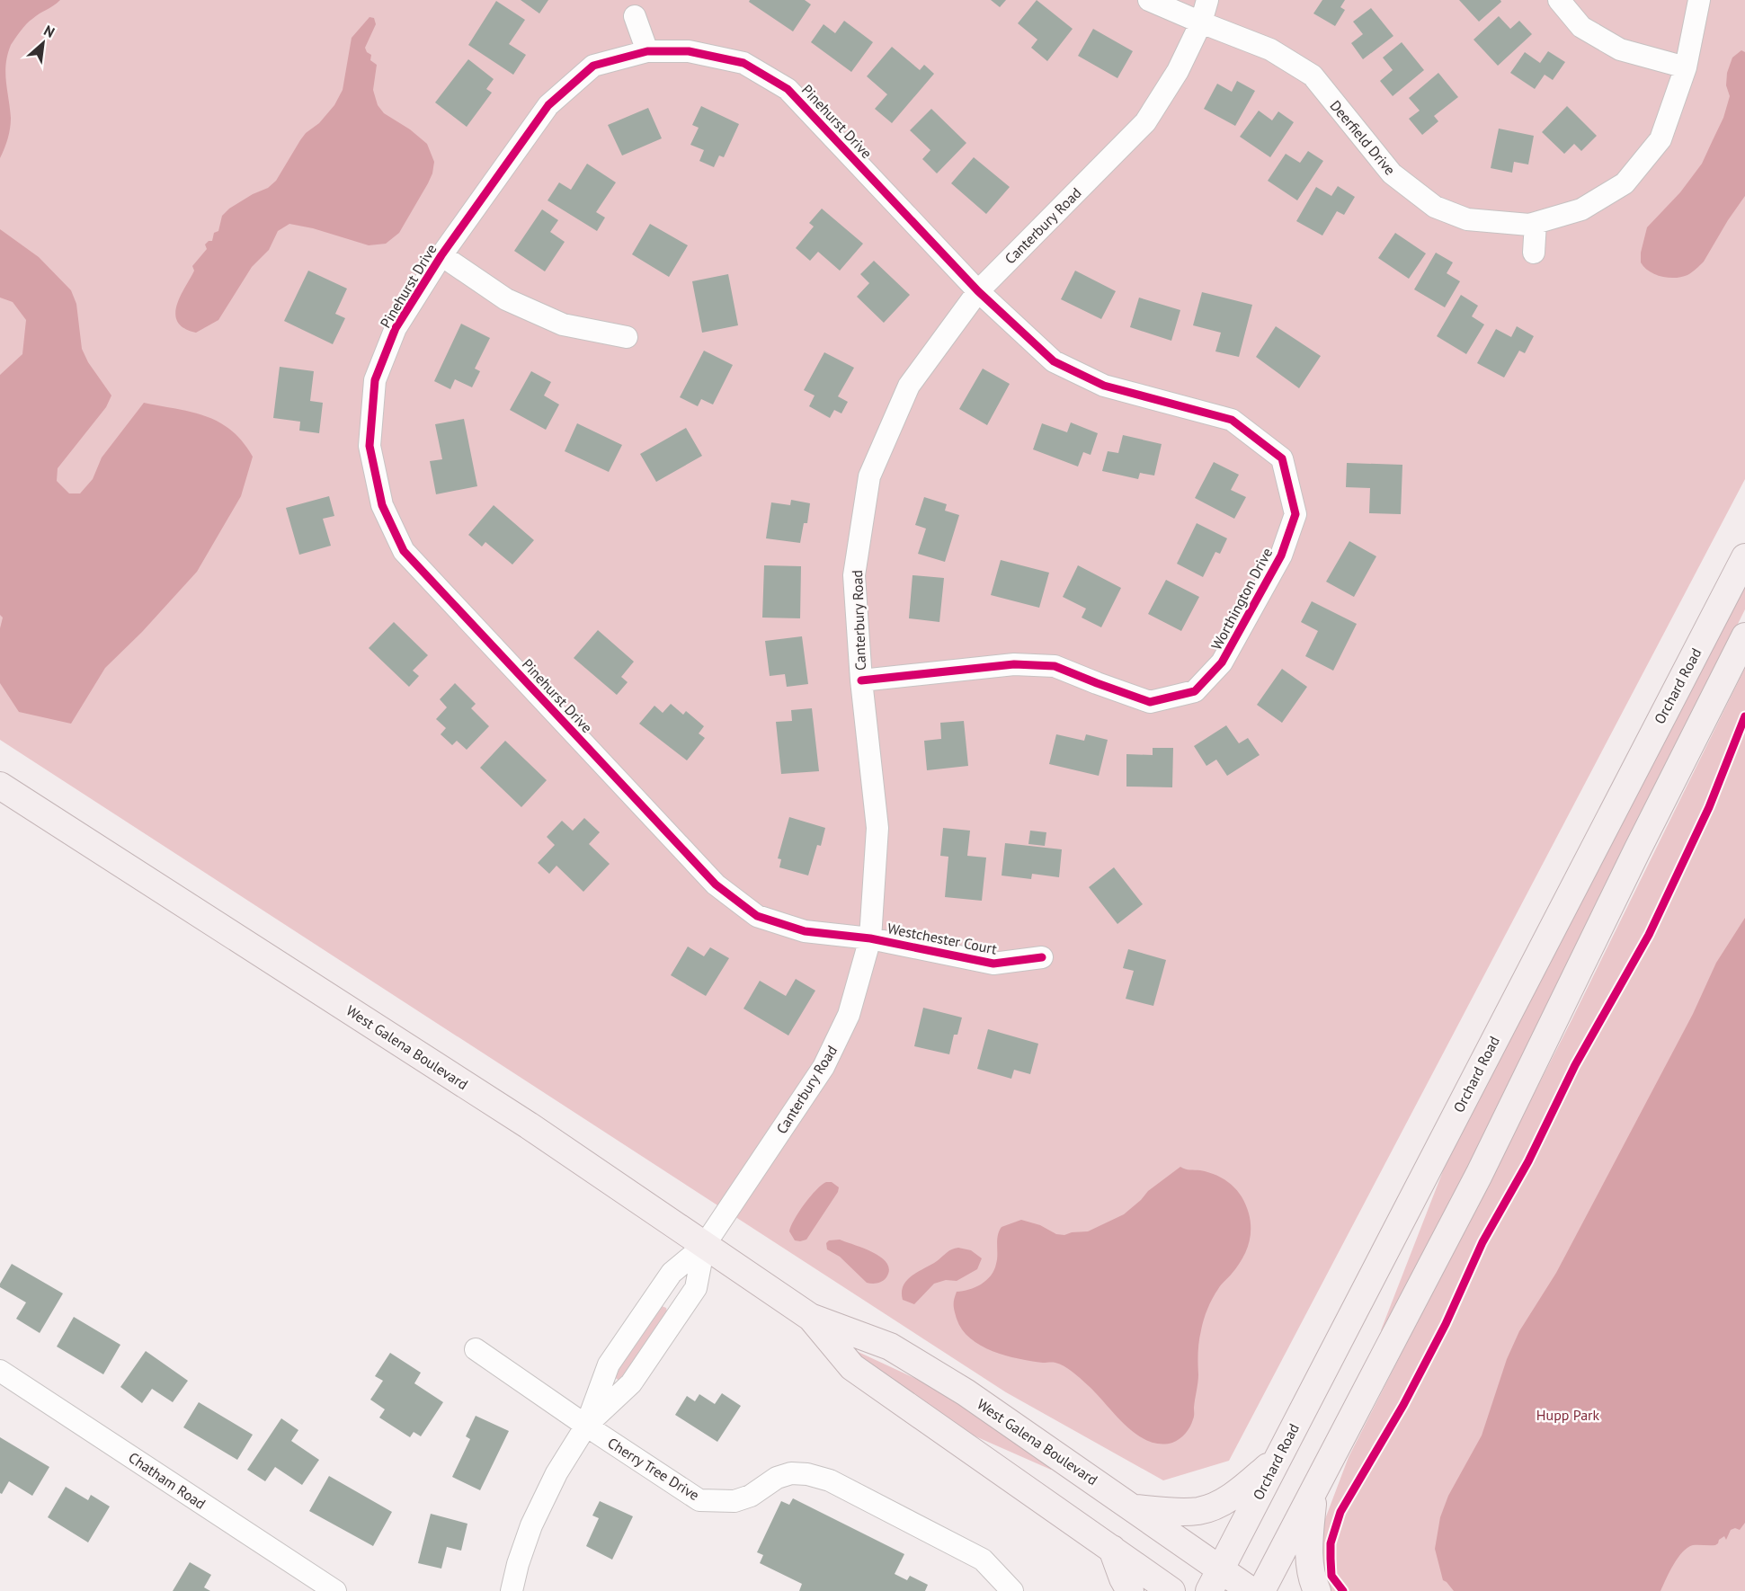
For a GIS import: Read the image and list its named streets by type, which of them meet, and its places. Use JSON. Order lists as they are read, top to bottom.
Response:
{
  "streets": {
    "main road": ["Orchard Road", "West Galena Boulevard"],
    "street": [
      "Pinehurst Drive",
      "Deerfield Drive",
      "Canterbury Road",
      "Worthington Drive",
      "Westchester Court",
      "Cherry Tree Drive",
      "Chatham Road"
    ]
  },
  "crossings": [
    ["Pinehurst Drive", "Canterbury Road"],
    ["Pinehurst Drive", "Worthington Drive"],
    ["Pinehurst Drive", "Westchester Court"],
    ["Deerfield Drive", "Canterbury Road"],
    ["Canterbury Road", "Worthington Drive"],
    ["Canterbury Road", "Westchester Court"],
    ["Canterbury Road", "West Galena Boulevard"],
    ["Orchard Road", "West Galena Boulevard"]
  ],
  "parks": ["Hupp Park"],
  "north": "top right"
}
